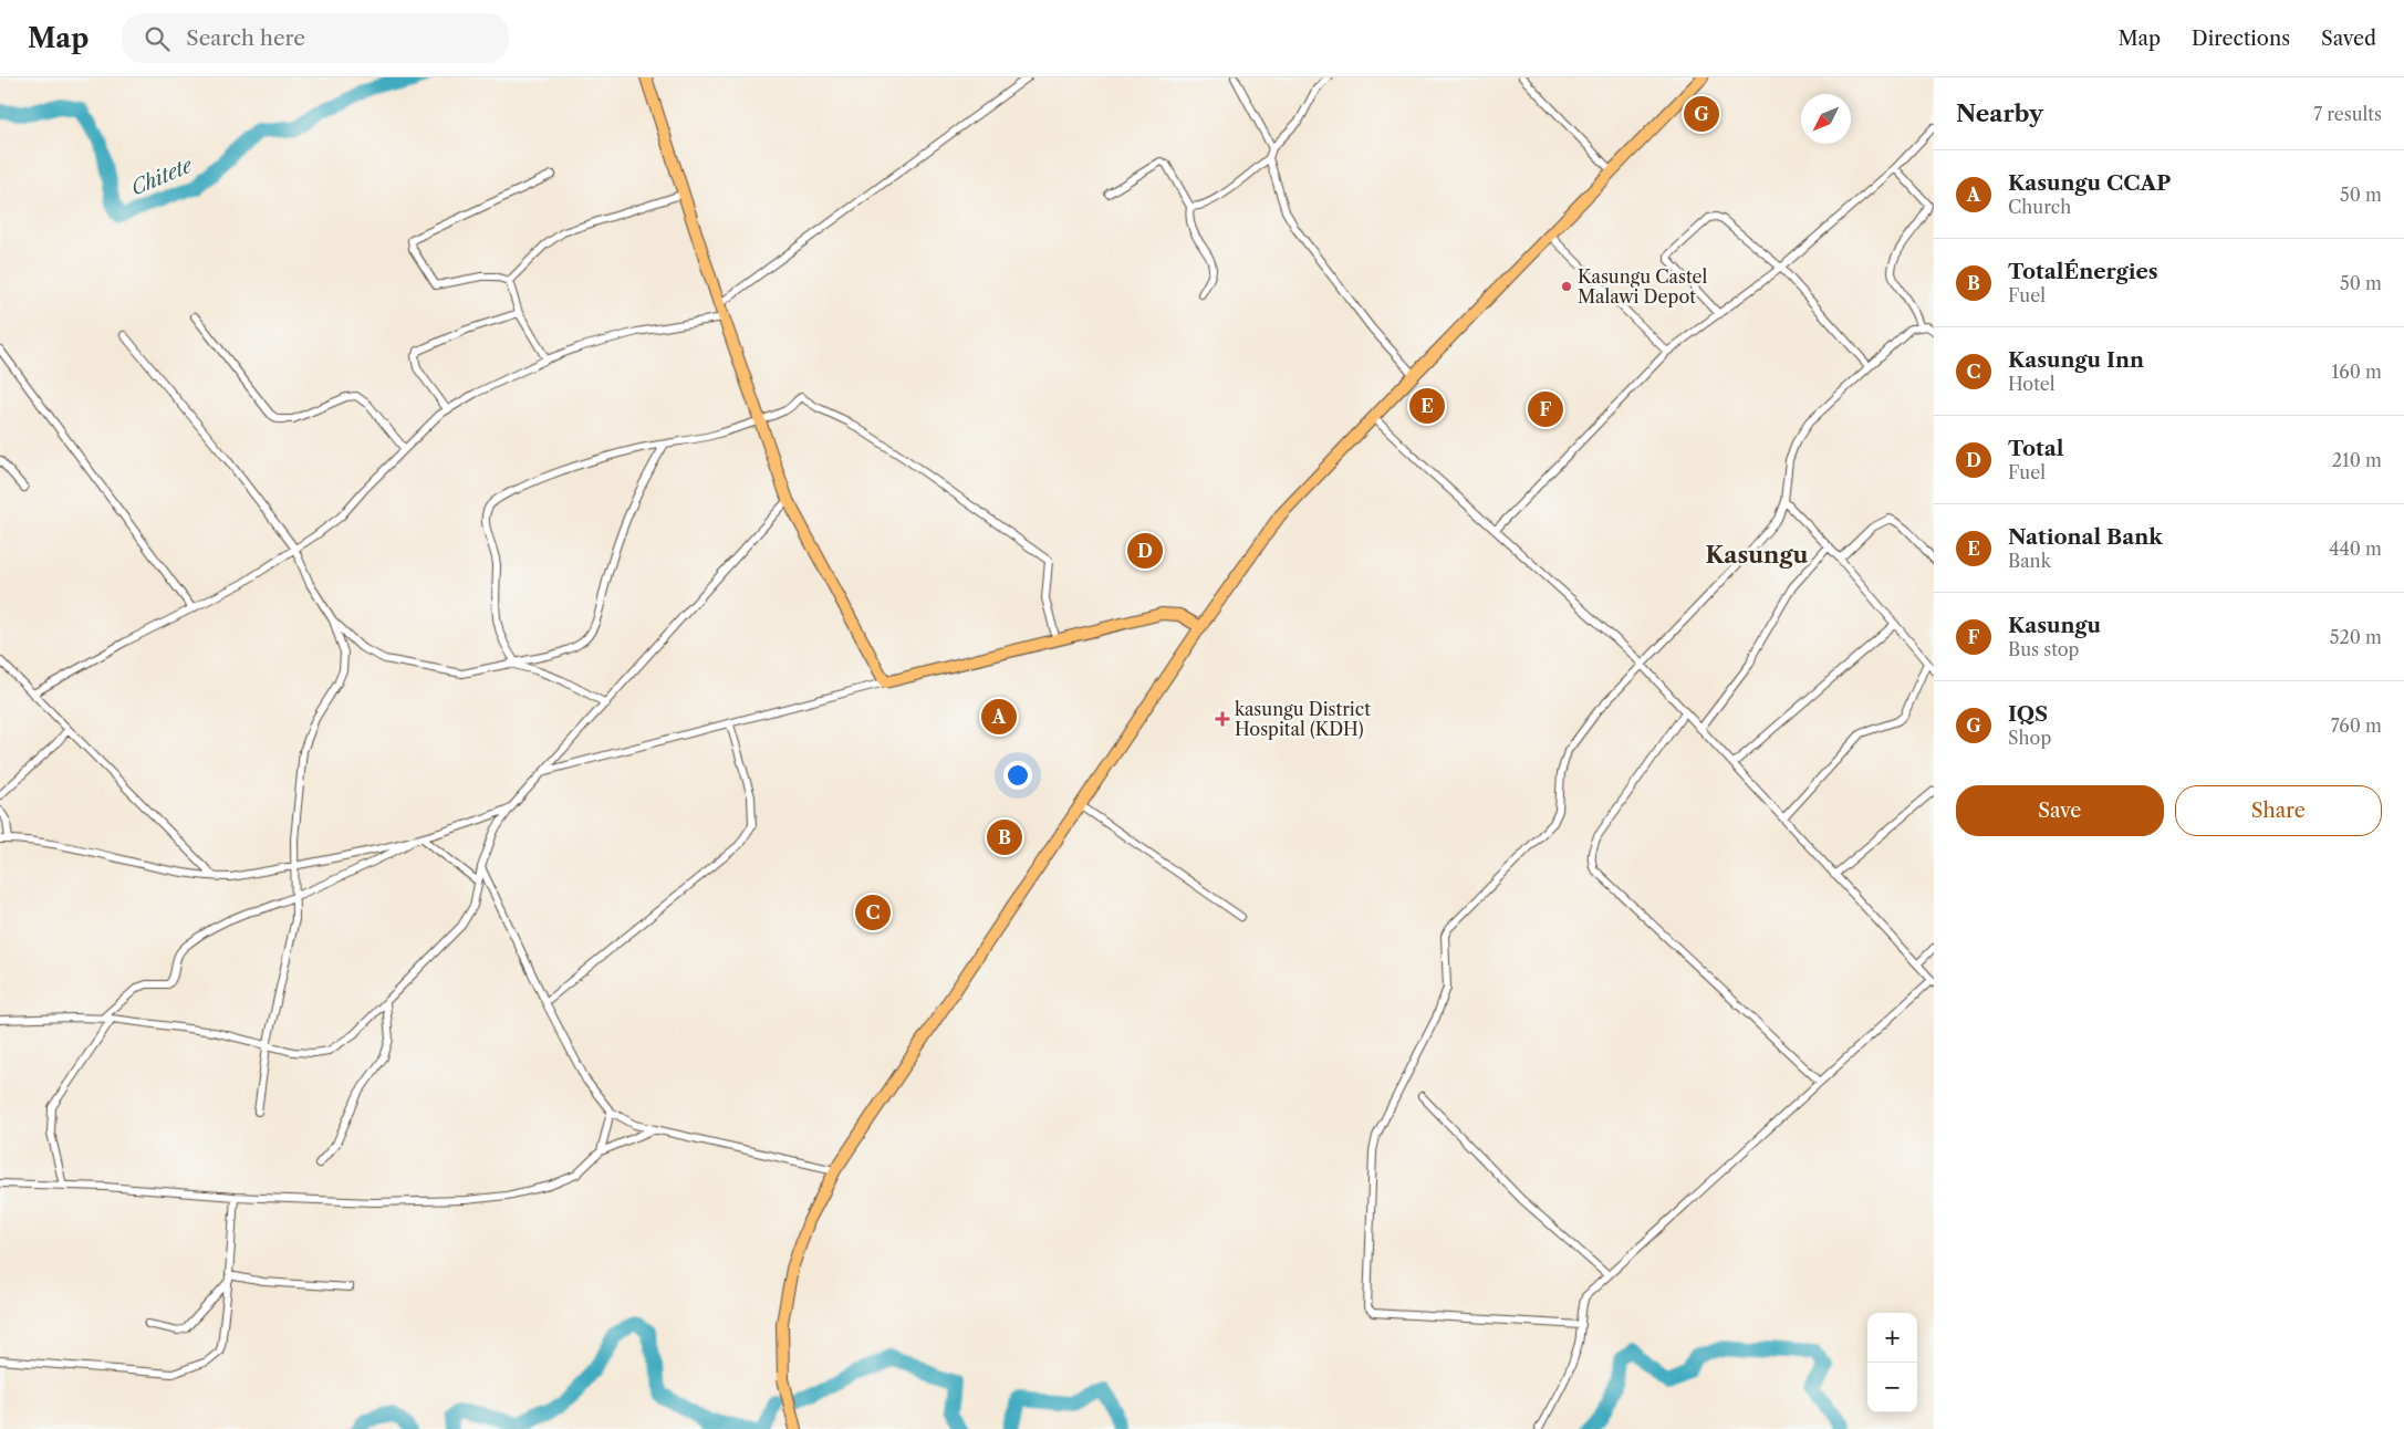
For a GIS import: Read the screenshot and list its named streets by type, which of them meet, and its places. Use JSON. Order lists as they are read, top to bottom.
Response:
{
  "districts": ["Kasungu"],
  "water": ["Chitete"],
  "places": {
    "other": ["Kasungu Castel Malawi Depot"],
    "health": ["kasungu District Hospital (KDH)"]
  },
  "north": "bottom left",
  "page": {
    "header": "Map",
    "search": "Search here",
    "nav": ["Map", "Directions", "Saved"],
    "heading": ["Nearby", "7 results"],
    "pins": [
      "G",
      "E",
      "F",
      "D",
      "A",
      "B",
      "C"
    ],
    "list": [
      {
        "mark": "A",
        "name": "Kasungu CCAP",
        "note": "Church",
        "value": "50 m"
      },
      {
        "mark": "B",
        "name": "TotalÉnergies",
        "note": "Fuel",
        "value": "50 m"
      },
      {
        "mark": "C",
        "name": "Kasungu Inn",
        "note": "Hotel",
        "value": "160 m"
      },
      {
        "mark": "D",
        "name": "Total",
        "note": "Fuel",
        "value": "210 m"
      },
      {
        "mark": "E",
        "name": "National Bank",
        "note": "Bank",
        "value": "440 m"
      },
      {
        "mark": "F",
        "name": "Kasungu",
        "note": "Bus stop",
        "value": "520 m"
      },
      {
        "mark": "G",
        "name": "IQS",
        "note": "Shop",
        "value": "760 m"
      }
    ],
    "buttons": ["Save", "Share"],
    "map_buttons": ["+", "−"]
  }
}
